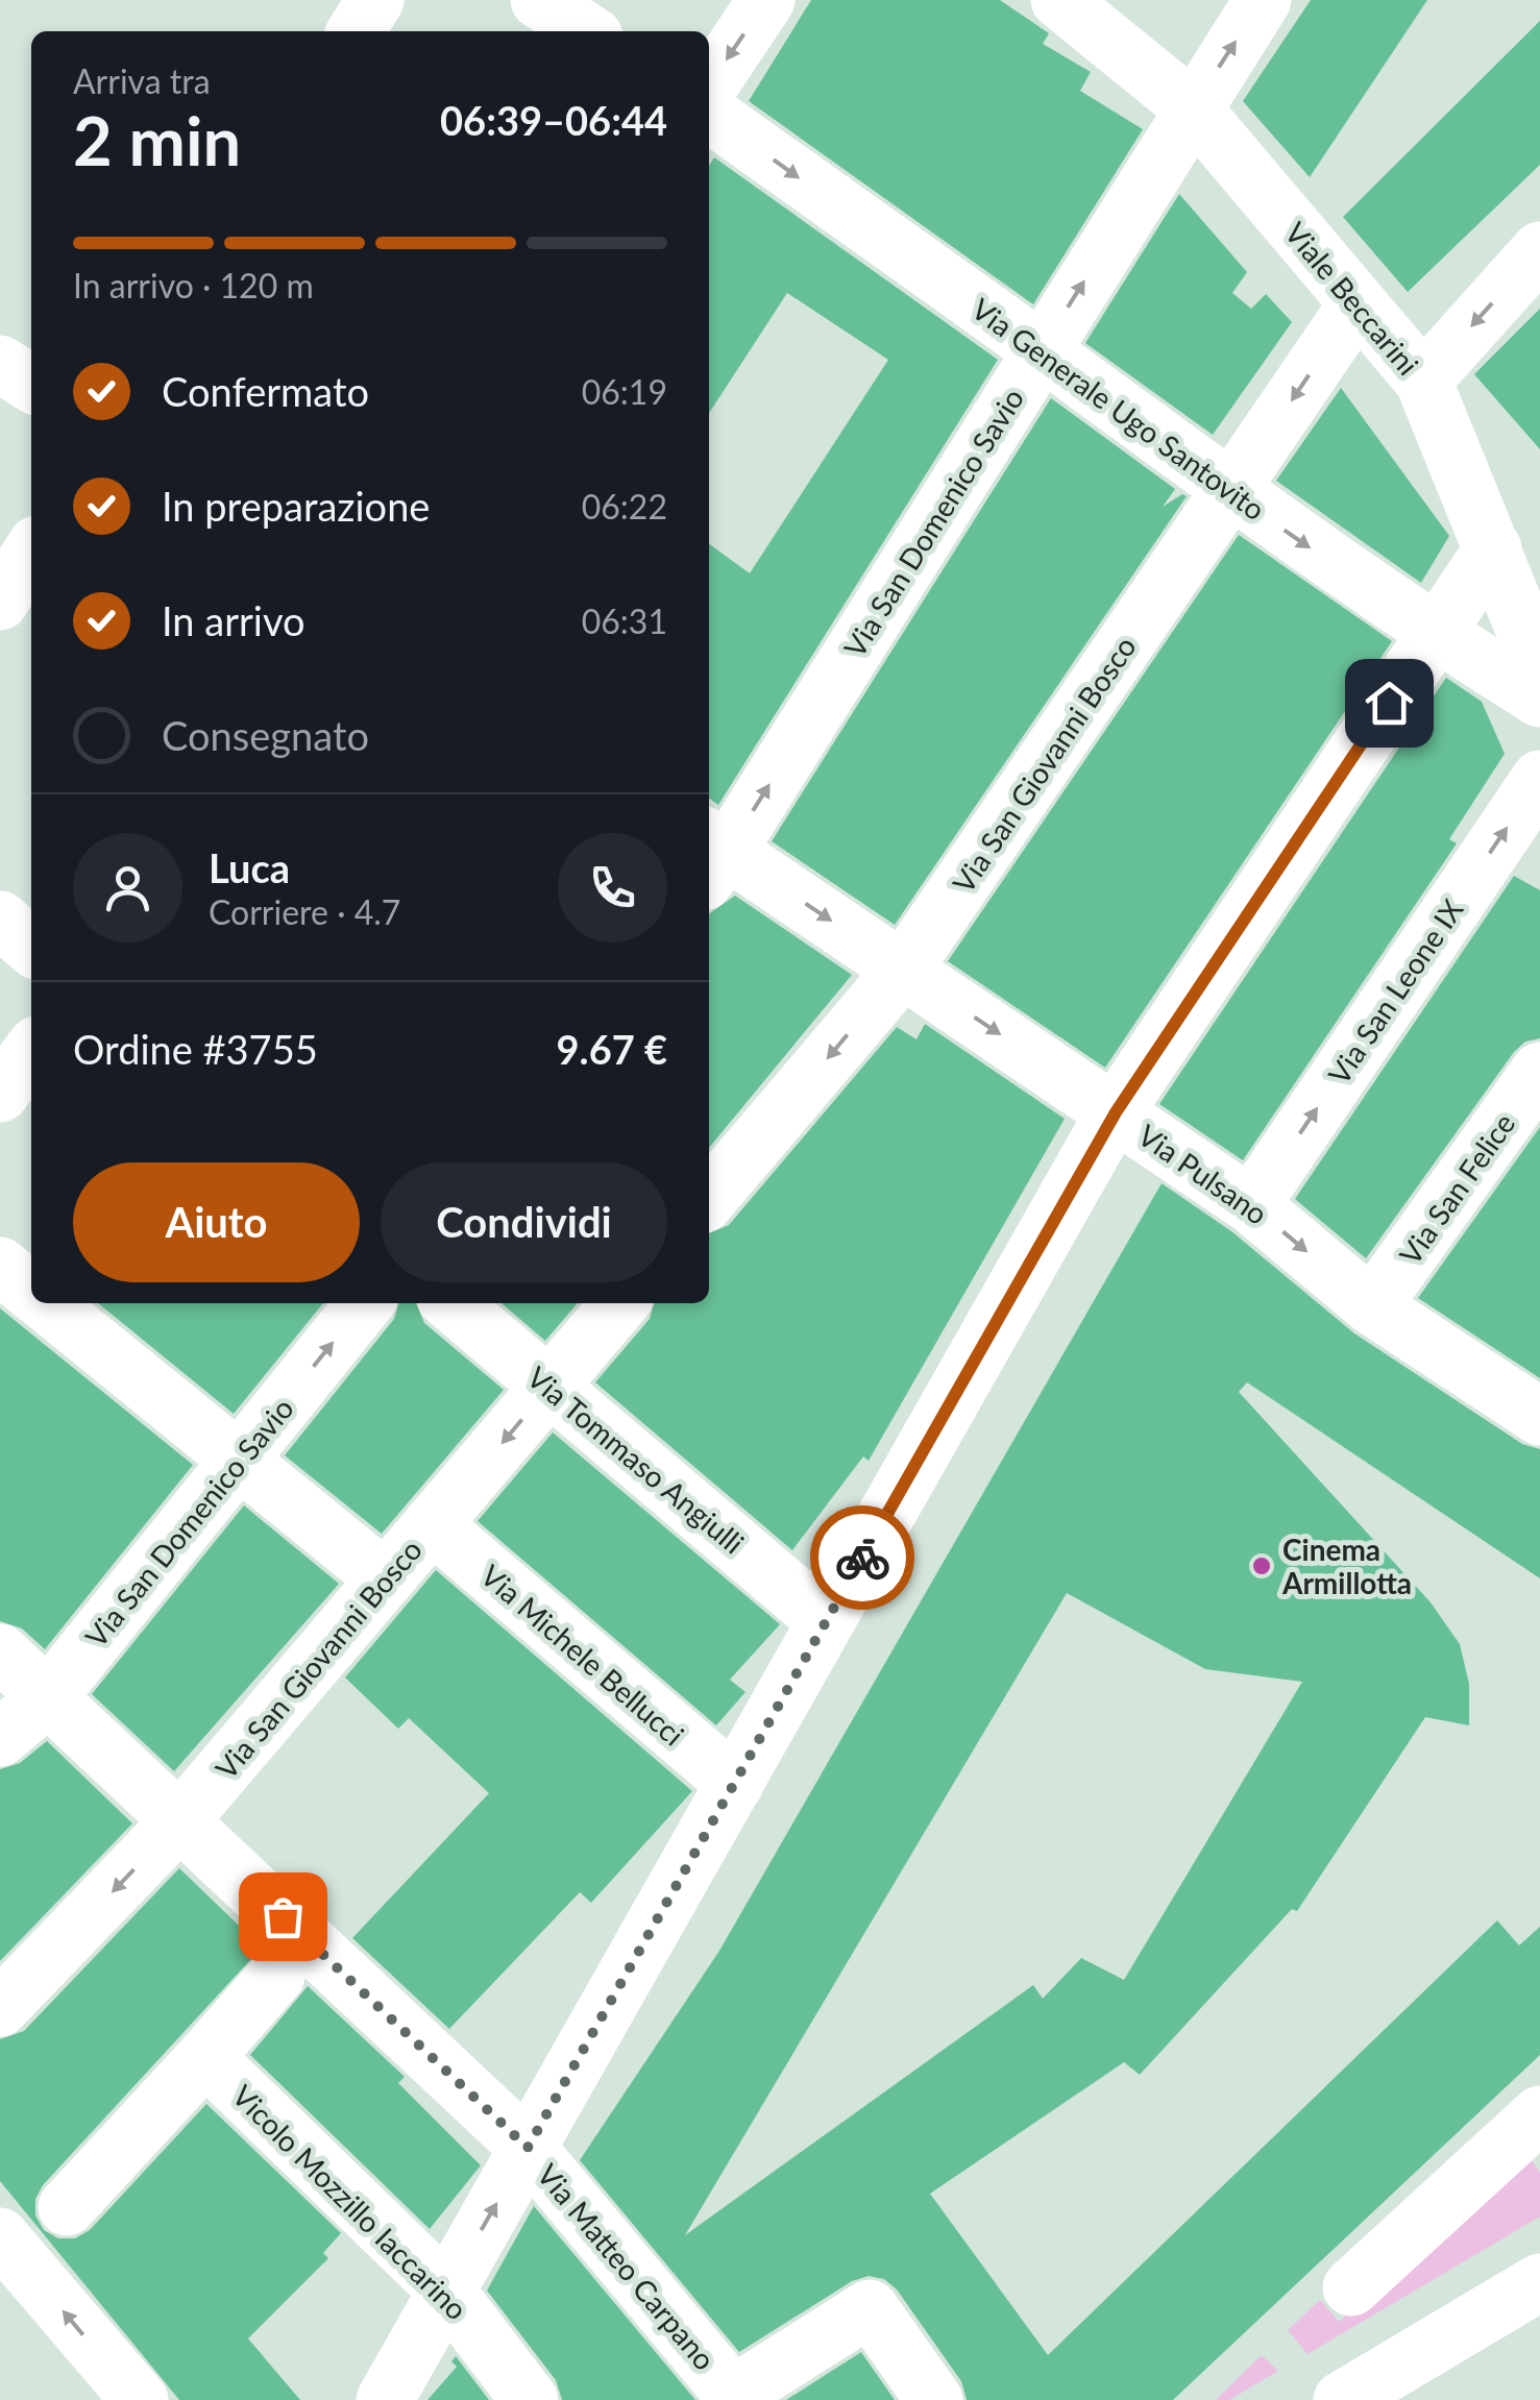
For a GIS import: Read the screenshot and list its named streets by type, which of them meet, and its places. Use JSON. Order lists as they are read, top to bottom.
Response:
{
  "streets": {
    "street": [
      "Viale Beccarini",
      "Via Generale Ugo Santovito",
      "Via San Domenico Savio",
      "Via San Giovanni Bosco",
      "Via San Leone IX",
      "Via Pulsano",
      "Via San Felice",
      "Via Tommaso Angiulli",
      "Via Michele Bellucci",
      "Vicolo Mozzillo Iaccarino",
      "Via Matteo Carpano"
    ]
  },
  "crossings": [
    ["Viale Beccarini", "Via Generale Ugo Santovito"],
    ["Viale Beccarini", "Via San Domenico Savio"],
    ["Viale Beccarini", "Via San Giovanni Bosco"],
    ["Via Generale Ugo Santovito", "Via San Domenico Savio"],
    ["Via Generale Ugo Santovito", "Via San Giovanni Bosco"],
    ["Via San Domenico Savio", "Via Pulsano"],
    ["Via San Domenico Savio", "Via Matteo Carpano"],
    ["Via San Giovanni Bosco", "Via Pulsano"],
    ["Via San Giovanni Bosco", "Via Tommaso Angiulli"],
    ["Via San Giovanni Bosco", "Via Michele Bellucci"],
    ["Via San Giovanni Bosco", "Via Matteo Carpano"],
    ["Via San Leone IX", "Via Pulsano"],
    ["Via Pulsano", "Via San Felice"]
  ],
  "one_way": ["Via Generale Ugo Santovito", "Via Pulsano"],
  "places": ["Cinema Armillotta"],
  "page": {
    "heading": ["2 min", "Arriva tra", "06:39–06:44"],
    "panel": [
      "Luca",
      "Corriere · 4.7",
      "Ordine #3755",
      "9.67 €"
    ],
    "bar": "In arrivo · 120 m",
    "list": [
      ["Confermato", "06:19"],
      ["In preparazione", "06:22"],
      ["In arrivo", "06:31"],
      "Consegnato"
    ],
    "buttons": ["Aiuto", "Condividi"]
  }
}
